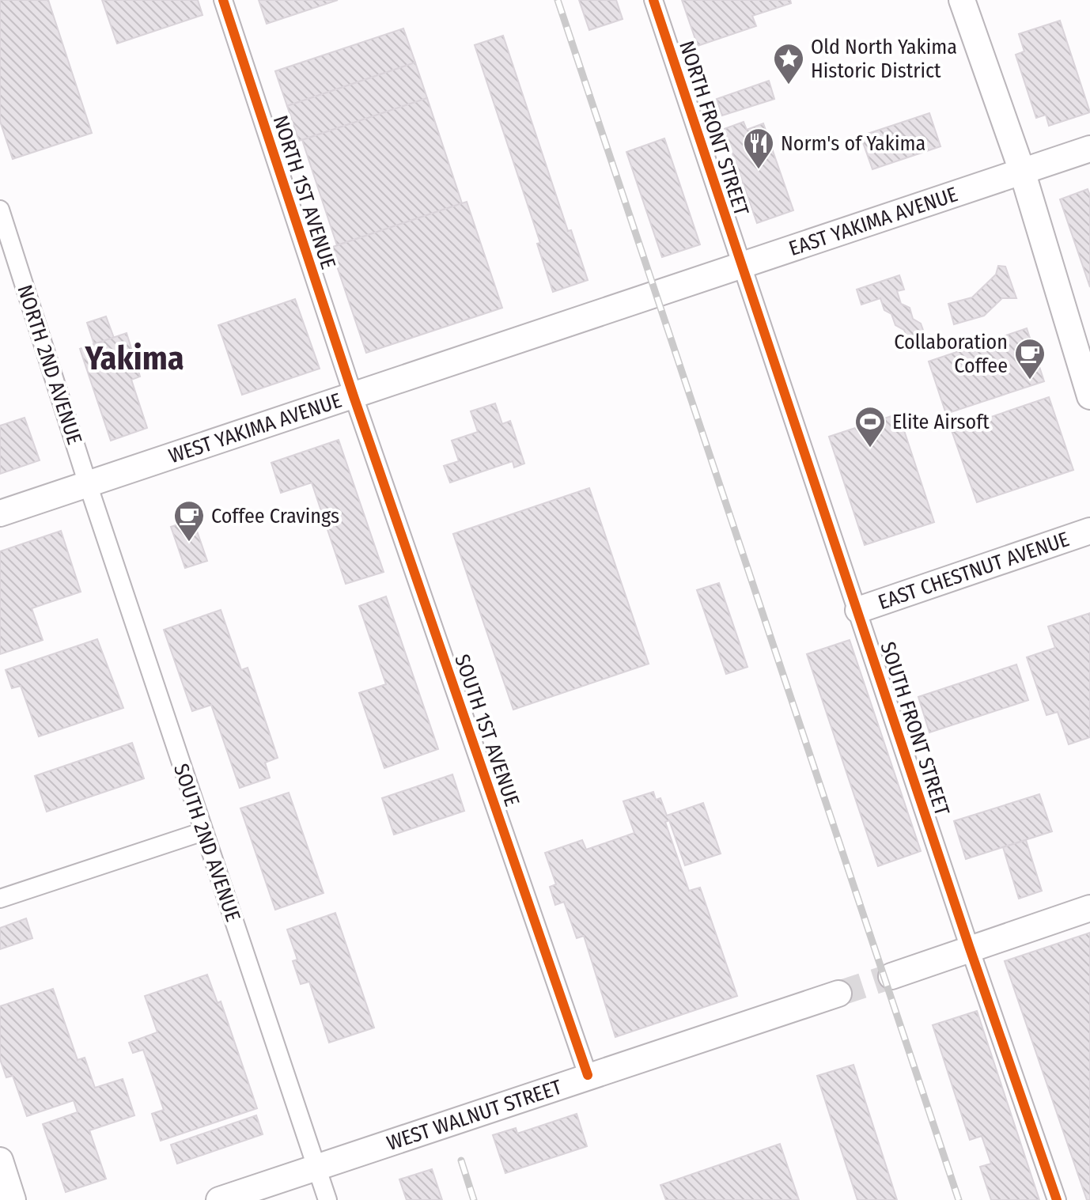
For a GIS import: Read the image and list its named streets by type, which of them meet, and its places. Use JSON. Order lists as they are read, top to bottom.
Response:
{
  "streets": {
    "main road": [
      "EAST YAKIMA AVENUE",
      "WEST YAKIMA AVENUE",
      "EAST CHESTNUT AVENUE",
      "WEST WALNUT STREET"
    ],
    "street": [
      "NORTH FRONT STREET",
      "NORTH 1ST AVENUE",
      "NORTH 2ND AVENUE",
      "SOUTH FRONT STREET",
      "SOUTH 1ST AVENUE",
      "SOUTH 2ND AVENUE"
    ]
  },
  "crossings": [
    ["NORTH FRONT STREET", "EAST YAKIMA AVENUE"],
    ["NORTH FRONT STREET", "SOUTH FRONT STREET"],
    ["NORTH 1ST AVENUE", "WEST YAKIMA AVENUE"],
    ["NORTH 1ST AVENUE", "SOUTH 1ST AVENUE"],
    ["EAST YAKIMA AVENUE", "WEST YAKIMA AVENUE"],
    ["EAST YAKIMA AVENUE", "SOUTH FRONT STREET"],
    ["NORTH 2ND AVENUE", "WEST YAKIMA AVENUE"],
    ["NORTH 2ND AVENUE", "SOUTH 2ND AVENUE"],
    ["WEST YAKIMA AVENUE", "SOUTH 1ST AVENUE"],
    ["WEST YAKIMA AVENUE", "SOUTH 2ND AVENUE"],
    ["EAST CHESTNUT AVENUE", "SOUTH FRONT STREET"],
    ["SOUTH 1ST AVENUE", "WEST WALNUT STREET"],
    ["SOUTH 2ND AVENUE", "WEST WALNUT STREET"]
  ],
  "districts": ["Yakima"],
  "places": {
    "place": ["Old North Yakima Historic District"],
    "restaurant": ["Norm's of Yakima"],
    "cafe": ["Collaboration Coffee", "Coffee Cravings"],
    "sports": ["Elite Airsoft"]
  }
}
